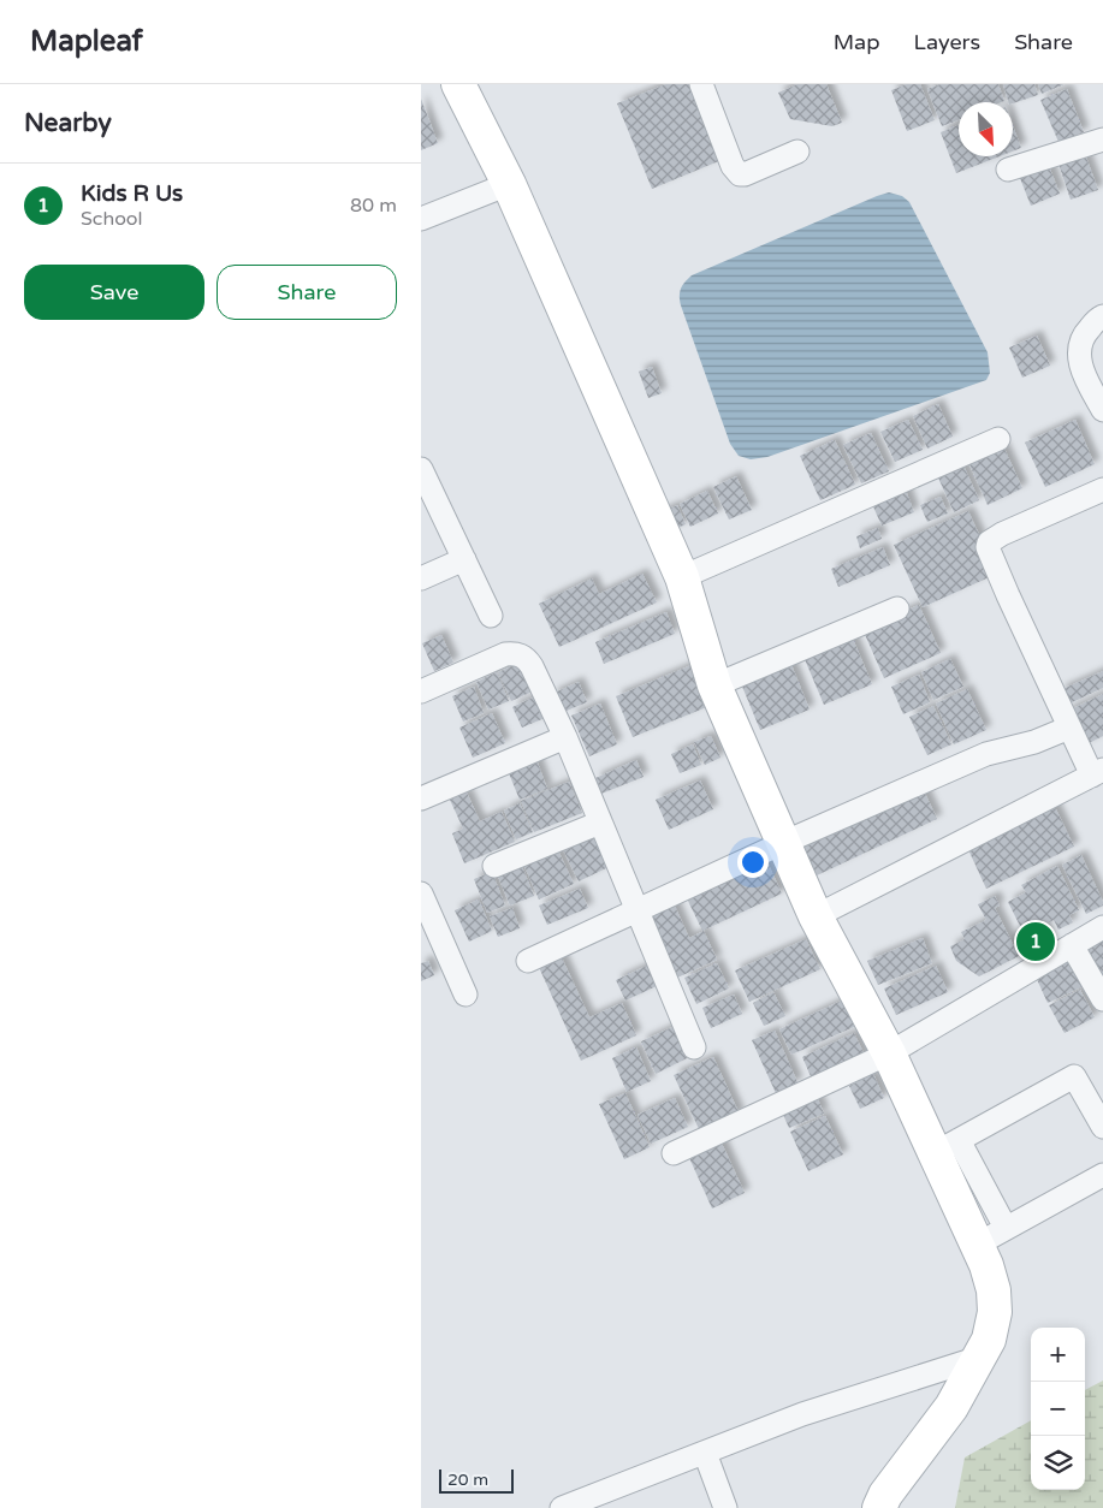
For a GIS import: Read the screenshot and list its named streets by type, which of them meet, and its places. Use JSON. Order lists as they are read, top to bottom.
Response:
{
  "scale_bar": "20 m",
  "north": "bottom right",
  "page": {
    "header": "Mapleaf",
    "nav": ["Map", "Layers", "Share"],
    "heading": "Nearby",
    "list": [
      {
        "mark": "1",
        "name": "Kids R Us",
        "note": "School",
        "value": "80 m"
      }
    ],
    "buttons": ["Save", "Share"],
    "pins": "1",
    "map_buttons": ["+", "−"],
    "scale": "20 m"
  }
}
